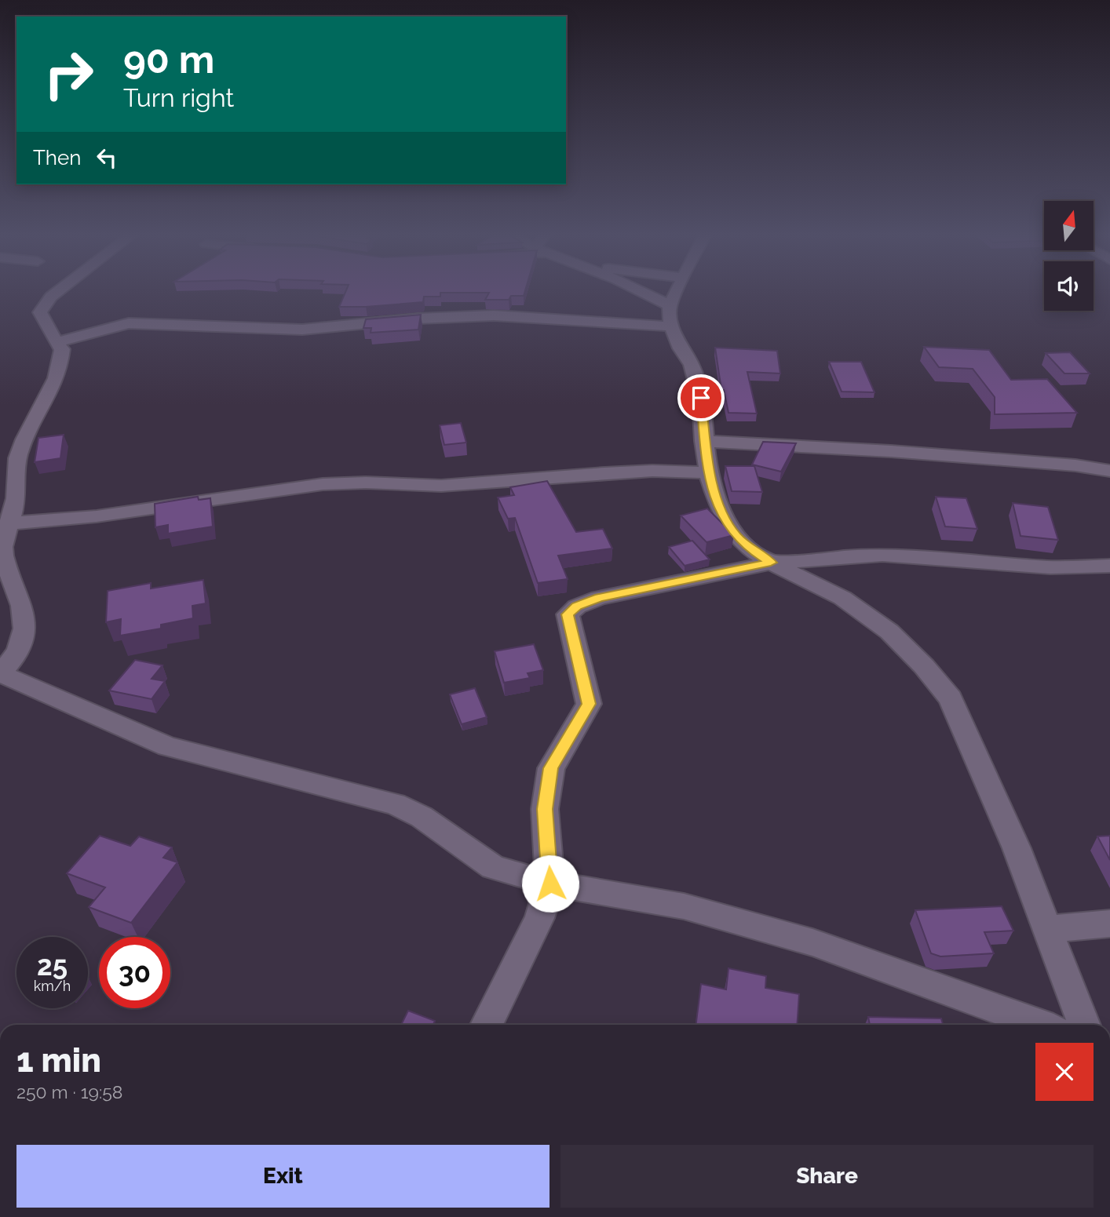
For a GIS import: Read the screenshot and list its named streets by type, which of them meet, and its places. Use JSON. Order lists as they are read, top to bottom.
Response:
{
  "north": "top",
  "page": {
    "turn": ["90 m", "Turn right"],
    "then": "Then",
    "speed": "25 km/h",
    "limit": "30",
    "heading": ["1 min", "250 m · 19:58"],
    "buttons": ["Exit", "Share"]
  }
}
